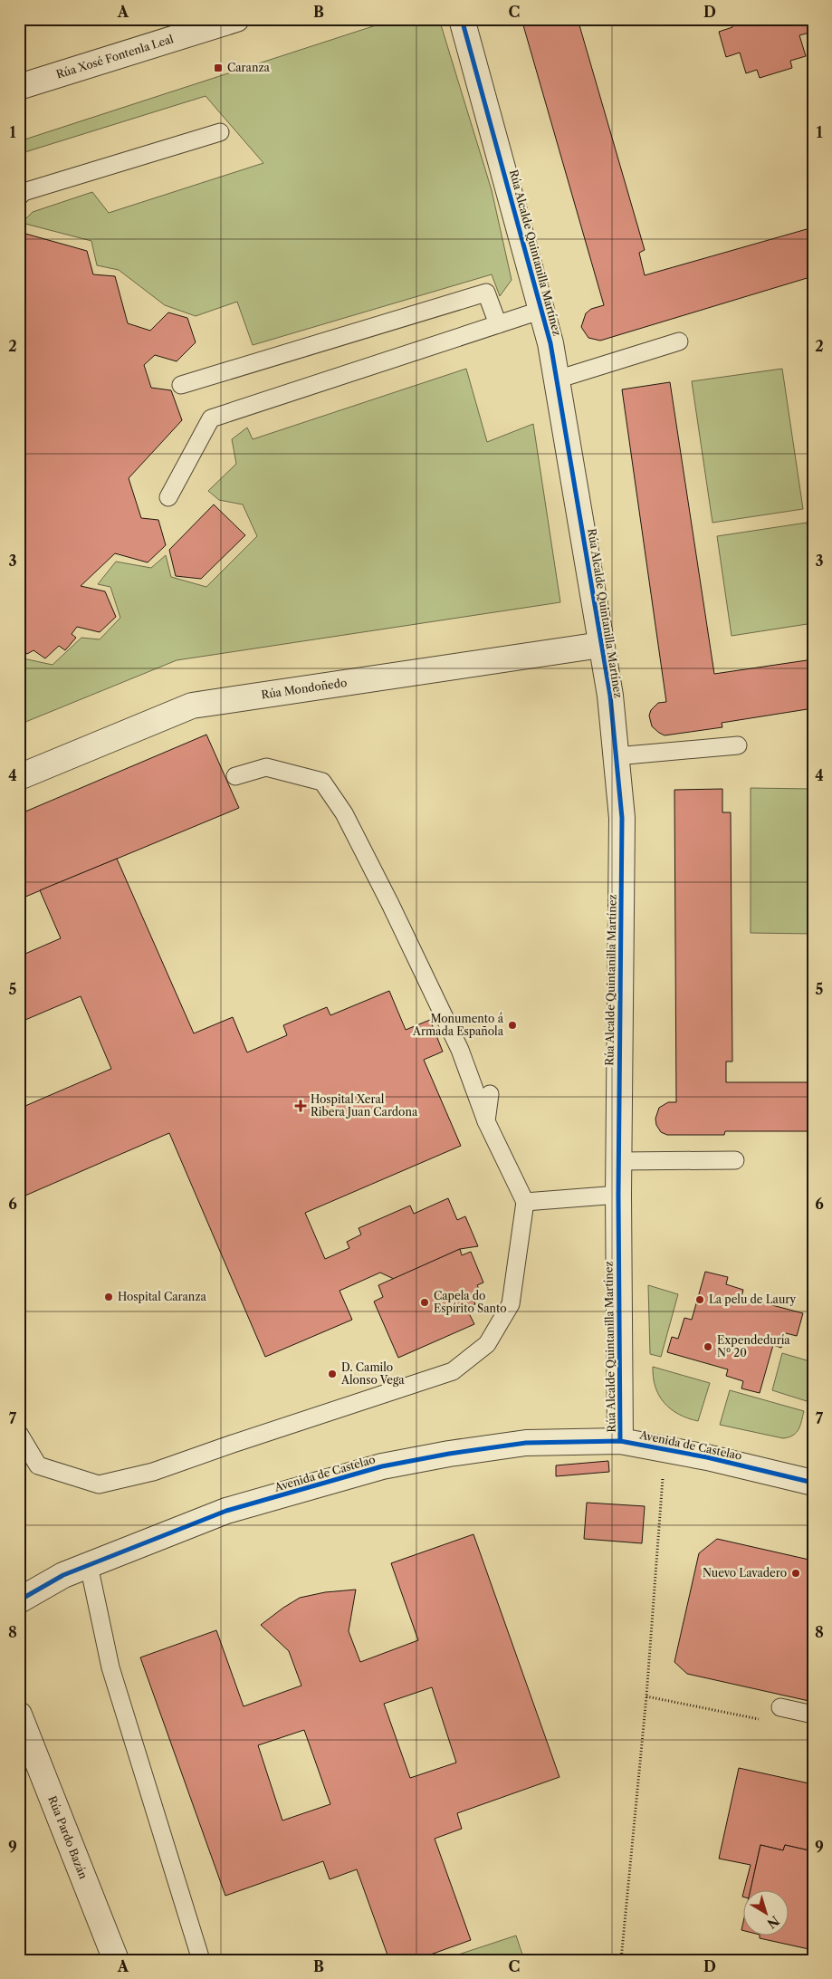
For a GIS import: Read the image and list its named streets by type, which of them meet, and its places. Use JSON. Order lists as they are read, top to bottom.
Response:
{
  "streets": {
    "street": [
      "Rúa Xosé Fontenla Leal",
      "Rúa Alcalde Quintanilla Martínez",
      "Rúa Mondoñedo",
      "Avenida de Castelao",
      "Rúa Pardo Bazán"
    ]
  },
  "crossings": [
    ["Rúa Alcalde Quintanilla Martínez", "Rúa Mondoñedo"],
    ["Rúa Alcalde Quintanilla Martínez", "Avenida de Castelao"]
  ],
  "places": {
    "transit": ["Caranza"],
    "other": [
      "Monumento á Armada Española",
      "Hospital Caranza",
      "La pelu de Laury",
      "Capela do Espírito Santo",
      "Expendeduría Nº 20",
      "D. Camilo Alonso Vega",
      "Nuevo Lavadero"
    ],
    "health": ["Hospital Xeral Ribera Juan Cardona"]
  },
  "north": "bottom right",
  "grid": {
    "columns": [
      "A",
      "B",
      "C",
      "D"
    ],
    "rows": [
      "1",
      "2",
      "3",
      "4",
      "5",
      "6",
      "7",
      "8",
      "9"
    ]
  }
}
